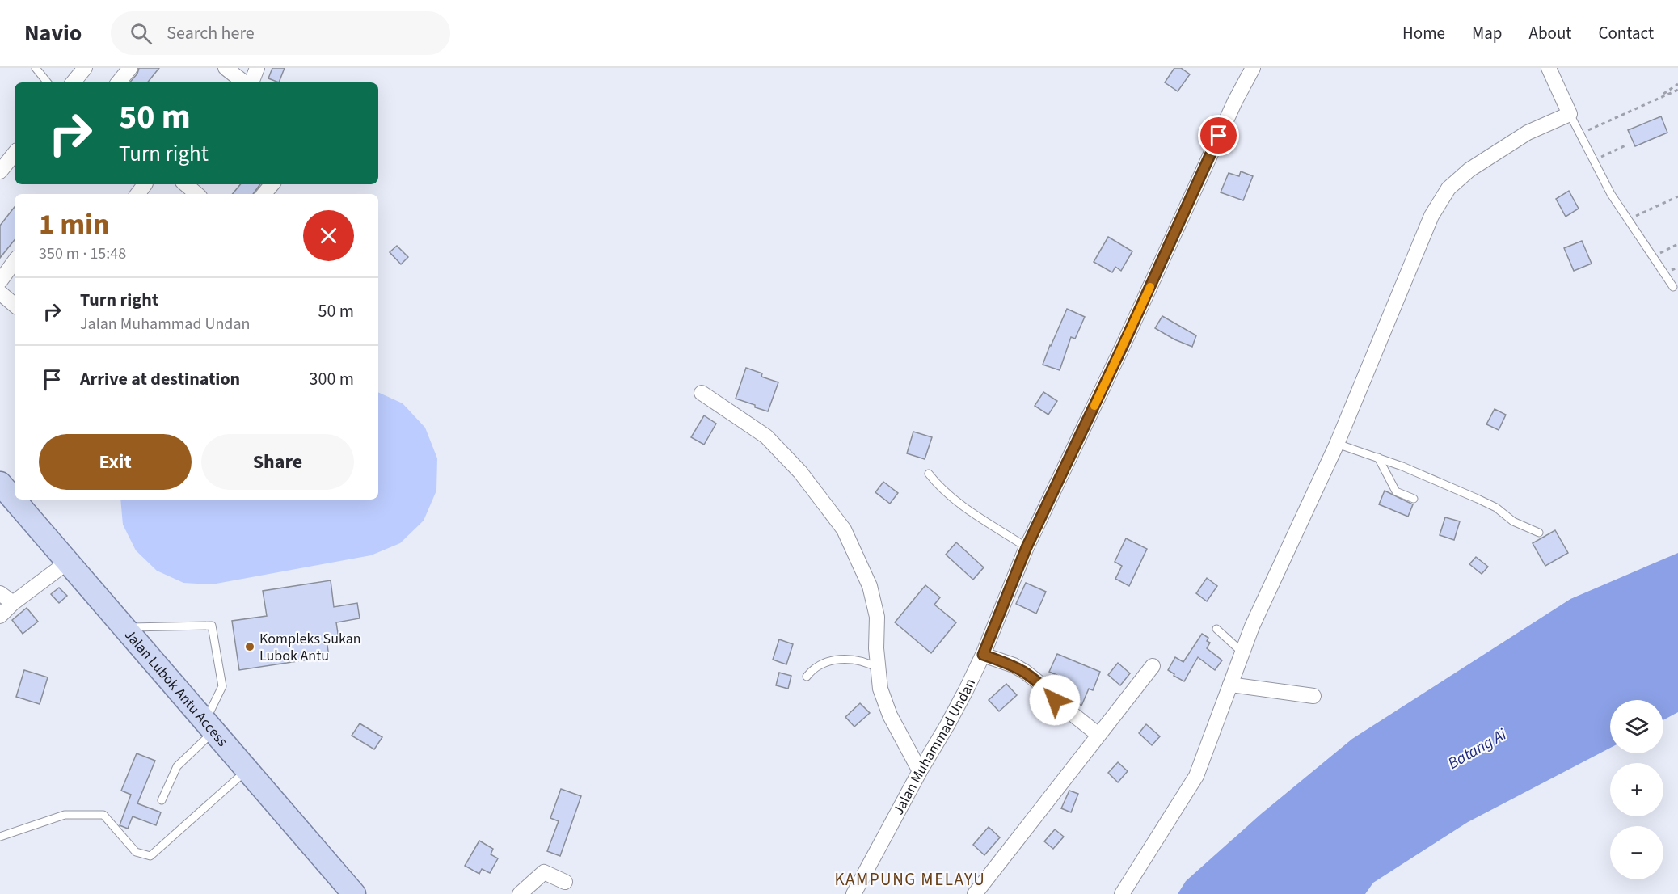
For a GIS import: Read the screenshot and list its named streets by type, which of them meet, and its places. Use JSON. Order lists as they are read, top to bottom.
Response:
{
  "streets": {
    "main road": ["Jalan Lubok Antu Access"],
    "street": ["Jalan Muhammad Undan"]
  },
  "districts": ["KAMPUNG MELAYU"],
  "water": ["Batang Ai"],
  "places": ["Kompleks Sukan Lubok Antu"],
  "page": {
    "header": "Navio",
    "search": "Search here",
    "nav": [
      "Home",
      "Map",
      "About",
      "Contact"
    ],
    "turn": ["50 m", "Turn right"],
    "heading": ["1 min", "350 m · 15:48"],
    "list": [
      {
        "name": "Turn right",
        "note": "Jalan Muhammad Undan",
        "value": "50 m"
      },
      {
        "name": "Arrive at destination",
        "value": "300 m"
      }
    ],
    "buttons": ["Exit", "Share"],
    "map_buttons": ["+", "−"]
  }
}
